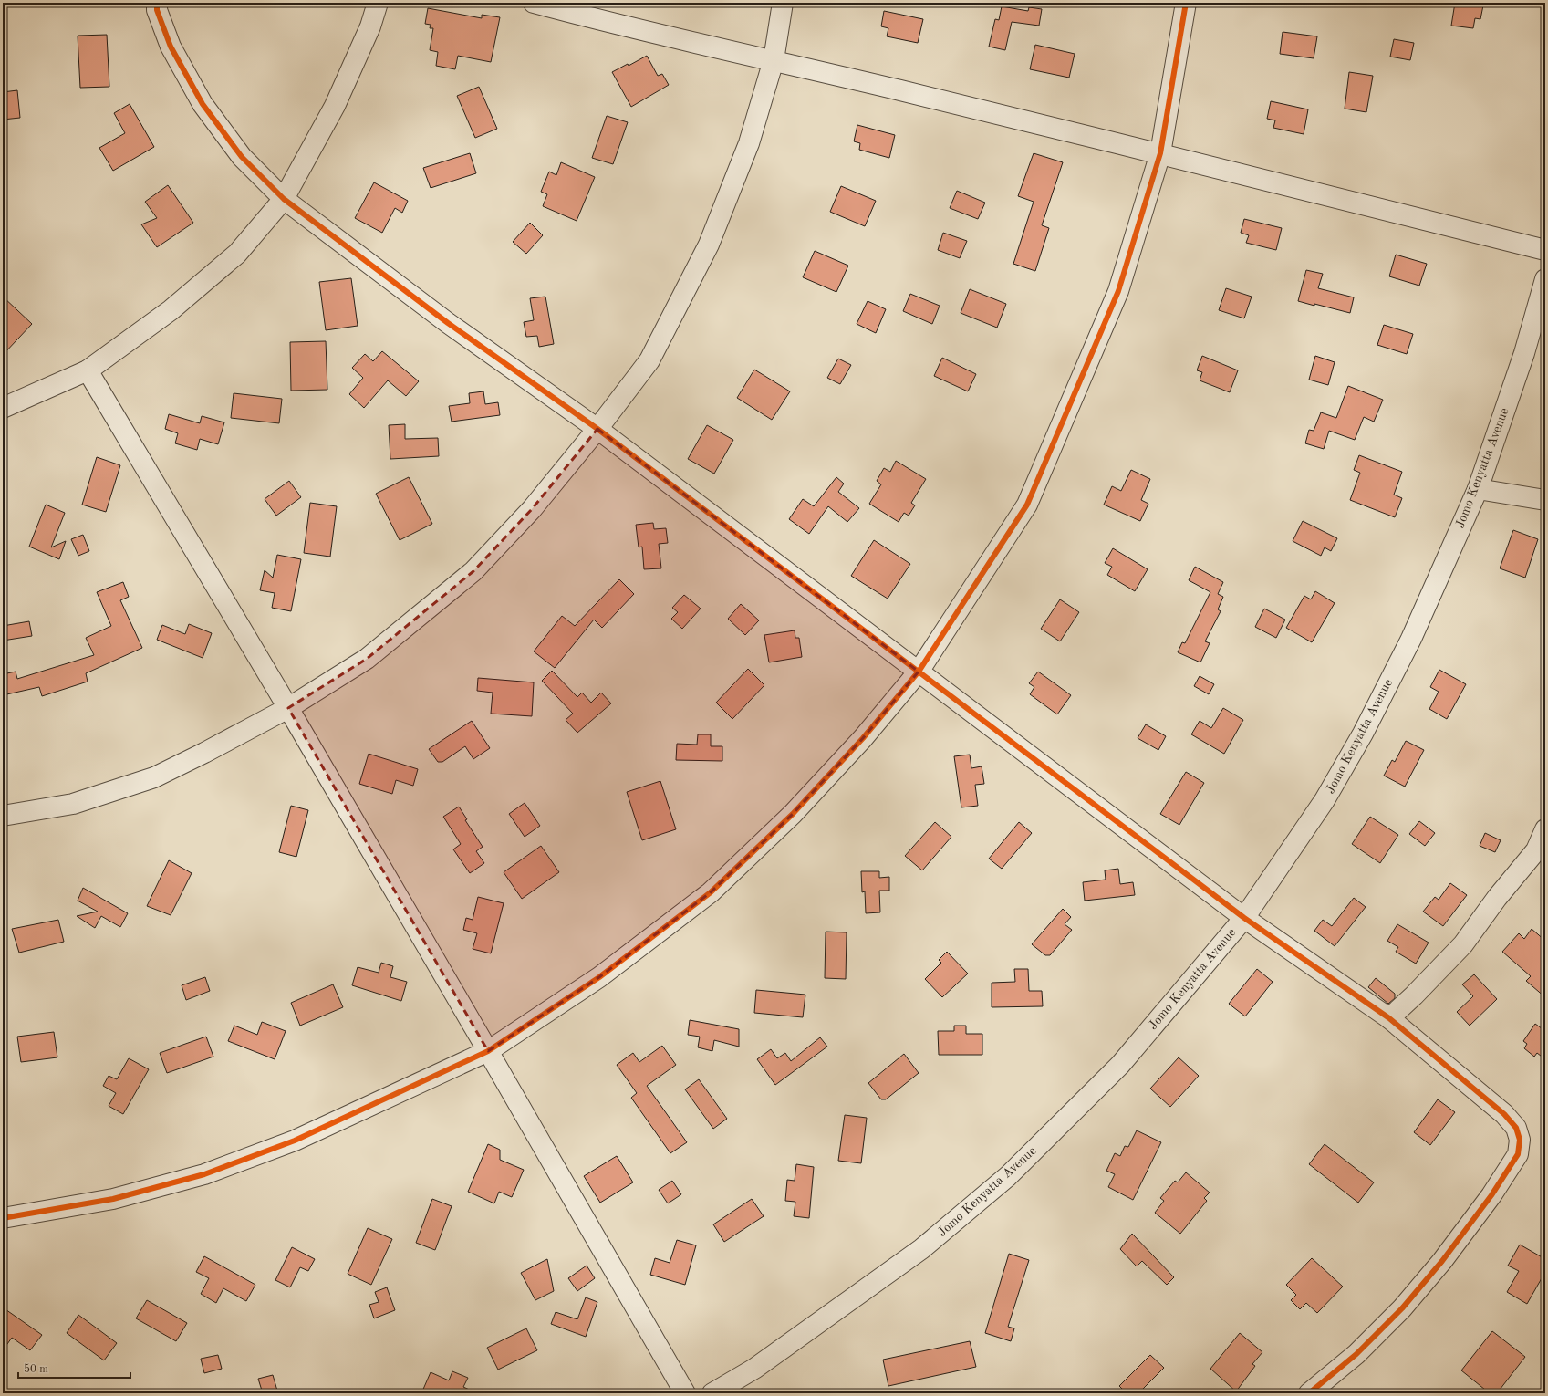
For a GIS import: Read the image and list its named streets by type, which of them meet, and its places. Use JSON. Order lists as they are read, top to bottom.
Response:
{
  "streets": {
    "street": ["Jomo Kenyatta Avenue"]
  },
  "scale_bar": "50 m"
}
